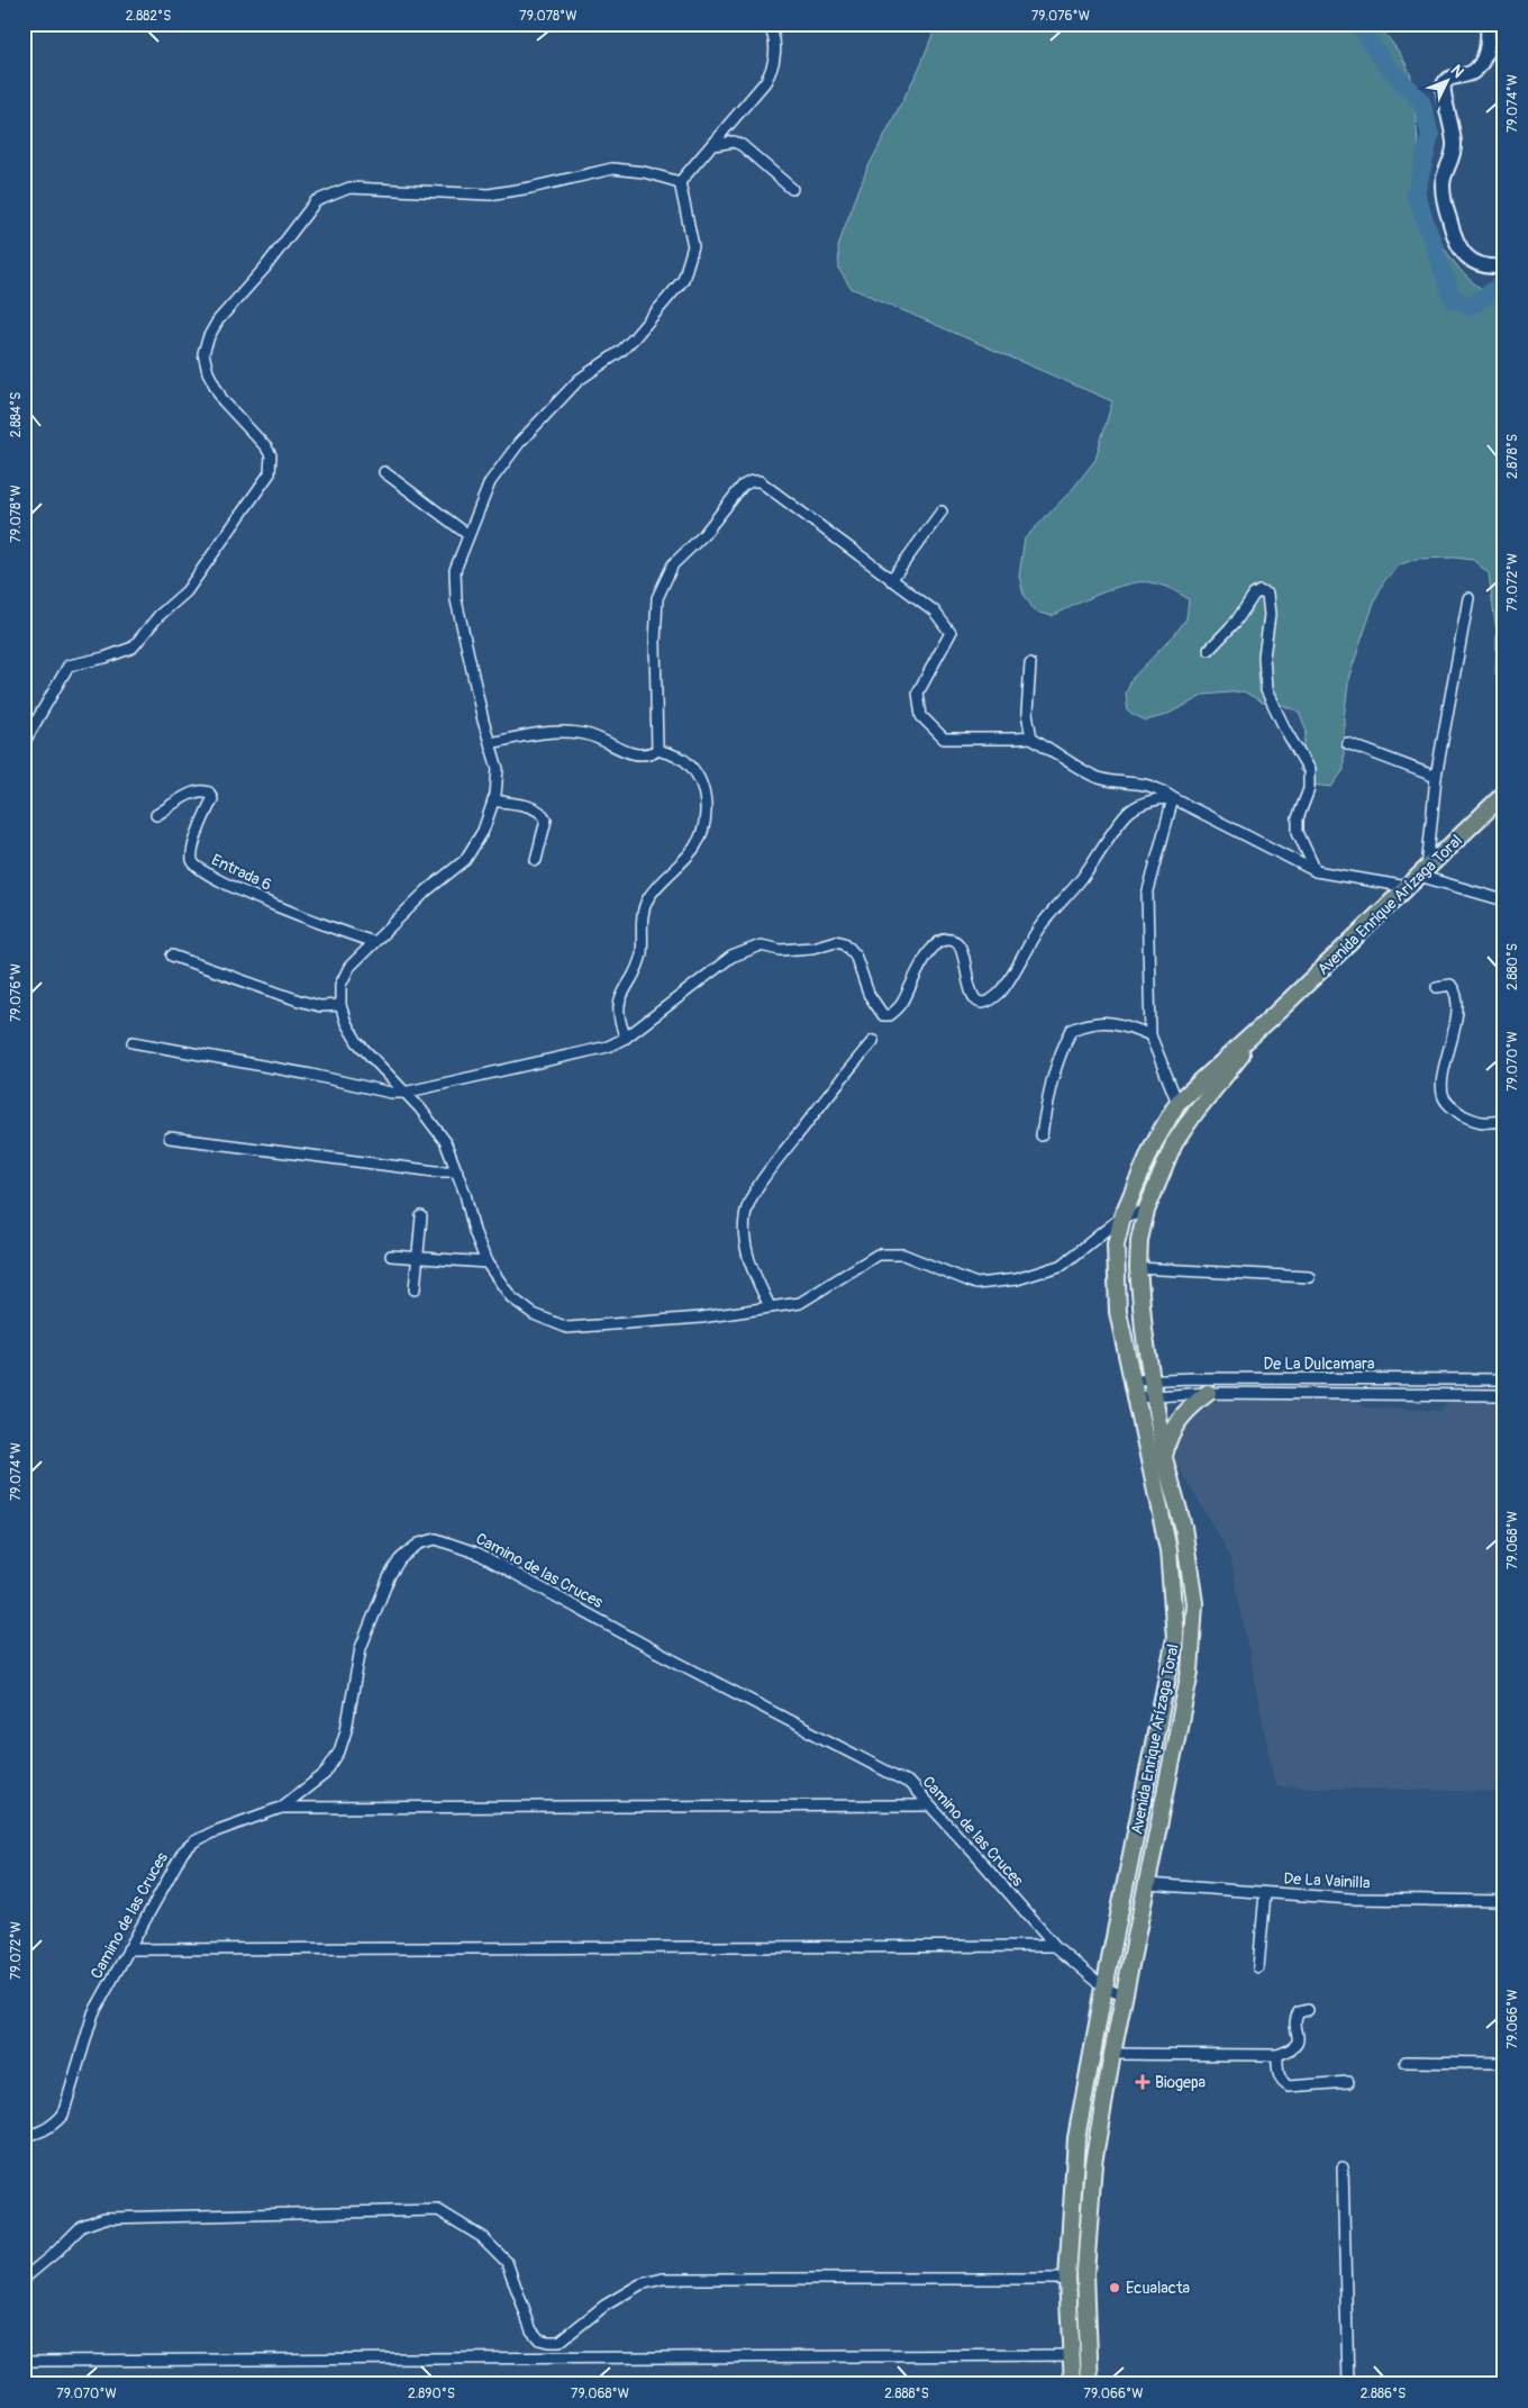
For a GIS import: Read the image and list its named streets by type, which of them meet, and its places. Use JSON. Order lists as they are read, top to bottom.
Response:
{
  "streets": {
    "main road": ["Avenida Enrique Arízaga Toral"],
    "street": [
      "Entrada 6",
      "De La Dulcamara",
      "Camino de las Cruces",
      "De La Vainilla"
    ]
  },
  "crossings": [
    ["Avenida Enrique Arízaga Toral", "De La Dulcamara"],
    ["Avenida Enrique Arízaga Toral", "Camino de las Cruces"],
    ["Avenida Enrique Arízaga Toral", "De La Vainilla"]
  ],
  "places": {
    "health": ["Biogepa"],
    "other": ["Ecualacta"]
  },
  "north": "top right",
  "coordinates": [
    "2.882°S",
    "79.078°W",
    "79.076°W",
    "79.074°W",
    "2.884°S",
    "2.878°S",
    "79.072°W",
    "2.880°S",
    "79.070°W",
    "79.068°W",
    "79.066°W",
    "2.890°S",
    "2.888°S",
    "2.886°S"
  ]
}
